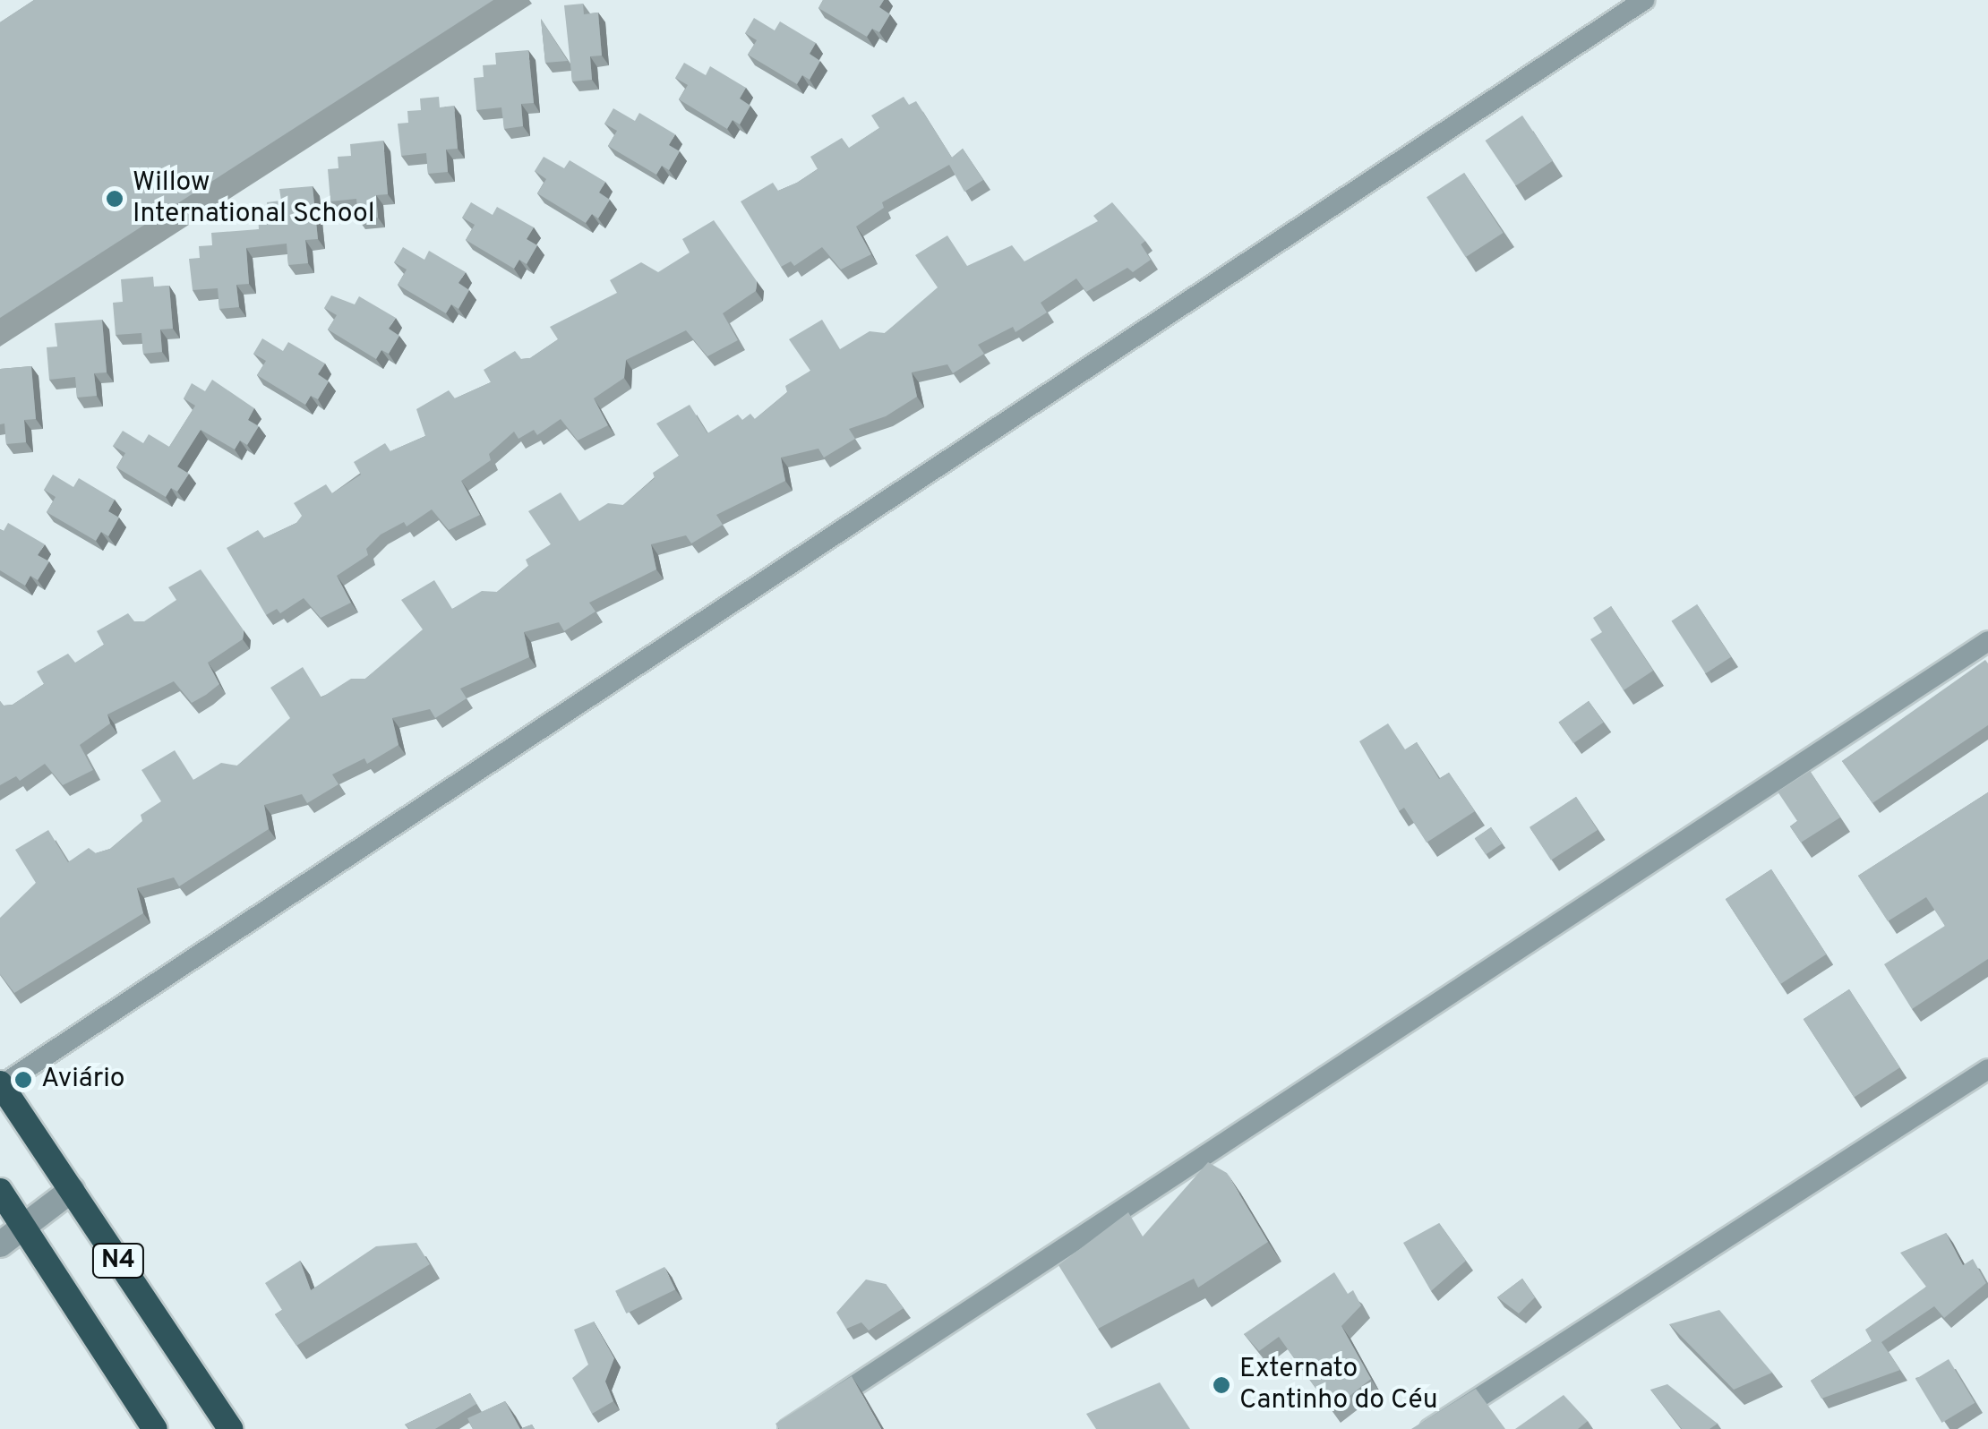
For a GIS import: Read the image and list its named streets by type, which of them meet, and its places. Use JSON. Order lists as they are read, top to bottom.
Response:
{
  "streets": {
    "highway": ["N4"]
  },
  "places": ["Willow International School", "Aviário", "Externato Cantinho do Céu"]
}
